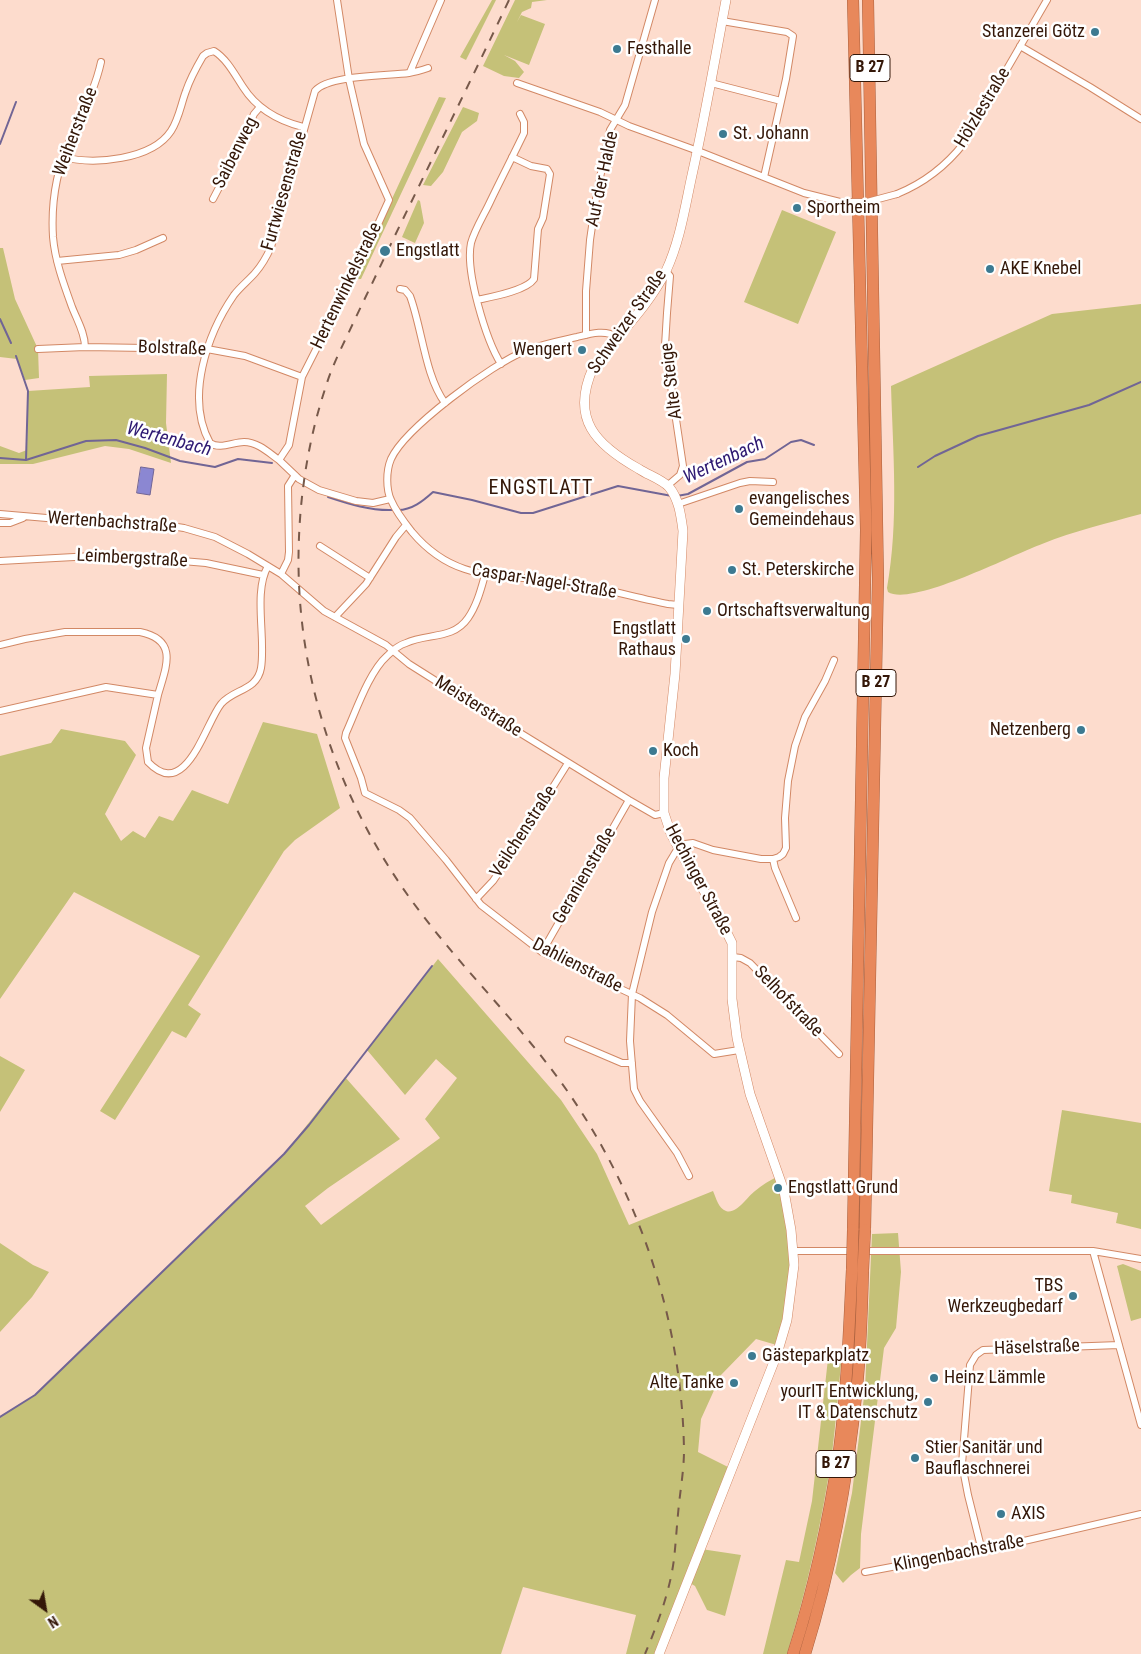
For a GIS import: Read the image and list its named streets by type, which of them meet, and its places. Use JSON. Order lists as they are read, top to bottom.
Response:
{
  "streets": {
    "highway": ["B 27"],
    "street": [
      "Hölzlestraße",
      "Weiherstraße",
      "Saibenweg",
      "Auf der Halde",
      "Furtwiesenstraße",
      "Hertenwinkelstraße",
      "Schweizer Straße",
      "Bolstraße",
      "Alte Steige",
      "Wertenbachstraße",
      "Leimbergstraße",
      "Caspar-Nagel-Straße",
      "Meisterstraße",
      "Veilchenstraße",
      "Geranienstraße",
      "Hechinger Straße",
      "Dahlienstraße",
      "Selhofstraße",
      "Häselstraße",
      "Klingenbachstraße"
    ]
  },
  "crossings": [
    ["Hölzlestraße", "Auf der Halde"],
    ["Hölzlestraße", "Schweizer Straße"],
    ["Weiherstraße", "Bolstraße"],
    ["Auf der Halde", "Caspar-Nagel-Straße"],
    ["Furtwiesenstraße", "Hertenwinkelstraße"],
    ["Furtwiesenstraße", "Bolstraße"],
    ["Hertenwinkelstraße", "Bolstraße"],
    ["Schweizer Straße", "Alte Steige"],
    ["Schweizer Straße", "Caspar-Nagel-Straße"],
    ["Wertenbachstraße", "Meisterstraße"],
    ["Caspar-Nagel-Straße", "Hechinger Straße"],
    ["Meisterstraße", "Veilchenstraße"],
    ["Meisterstraße", "Geranienstraße"],
    ["Meisterstraße", "Hechinger Straße"],
    ["Meisterstraße", "Dahlienstraße"],
    ["Veilchenstraße", "Dahlienstraße"],
    ["Geranienstraße", "Dahlienstraße"],
    ["Hechinger Straße", "Dahlienstraße"],
    ["Hechinger Straße", "Selhofstraße"],
    ["Häselstraße", "Klingenbachstraße"]
  ],
  "districts": ["ENGSTLATT"],
  "water": ["Wertenbach"],
  "places": [
    "Stanzerei Götz",
    "Festhalle",
    "St. Johann",
    "Sportheim",
    "Engstlatt",
    "AKE Knebel",
    "Wengert",
    "evangelisches Gemeindehaus",
    "St. Peterskirche",
    "Ortschaftsverwaltung",
    "Engstlatt Rathaus",
    "Netzenberg",
    "Koch",
    "Engstlatt Grund",
    "TBS Werkzeugbedarf",
    "Gästeparkplatz",
    "Heinz Lämmle",
    "Alte Tanke",
    "yourIT Entwicklung, IT & Datenschutz",
    "Stier Sanitär und Bauflaschnerei",
    "AXIS"
  ],
  "north": "bottom right"
}
